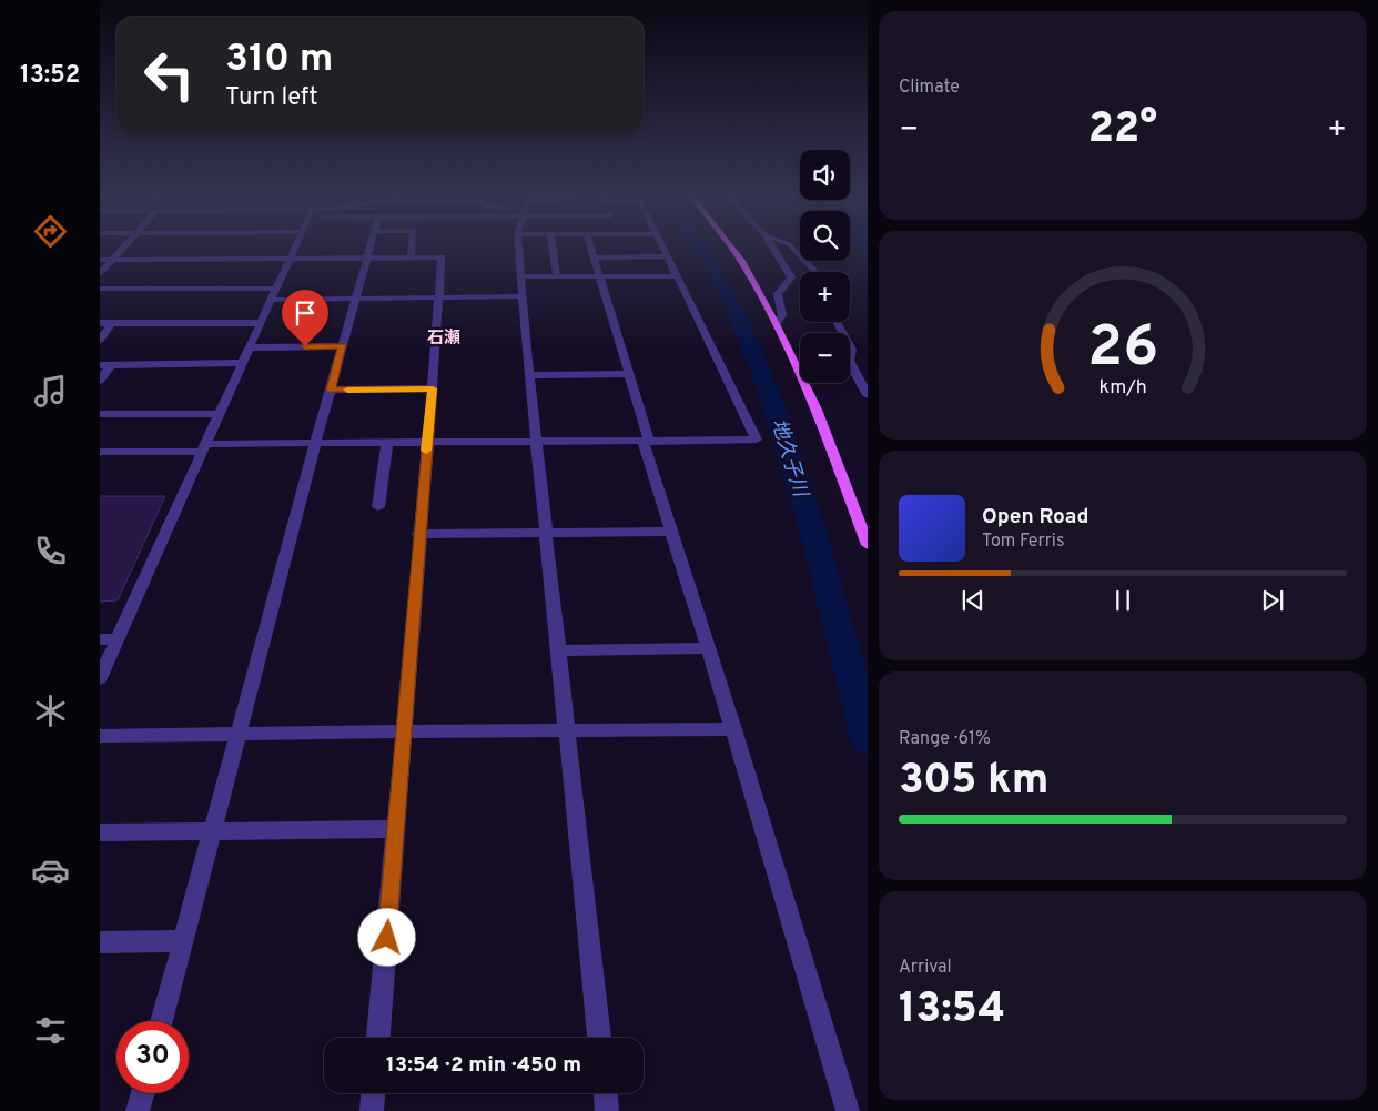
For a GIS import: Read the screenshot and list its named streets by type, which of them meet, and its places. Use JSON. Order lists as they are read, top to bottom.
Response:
{
  "districts": ["石瀬"],
  "water": ["地久子川"],
  "page": {
    "tabs": "13:52",
    "tile": [
      "Climate",
      ["Range · 61%", "305 km"],
      ["Arrival", "13:54"]
    ],
    "turn": ["310 m", "Turn left"],
    "heat": ["−", "22°", "+"],
    "map_buttons": ["+", "−"],
    "song": ["Open Road", "Tom Ferris"],
    "limit": "30",
    "trip": "13:54 · 2 min · 450 m",
    "gauge": ["26", "km/h"]
  }
}
